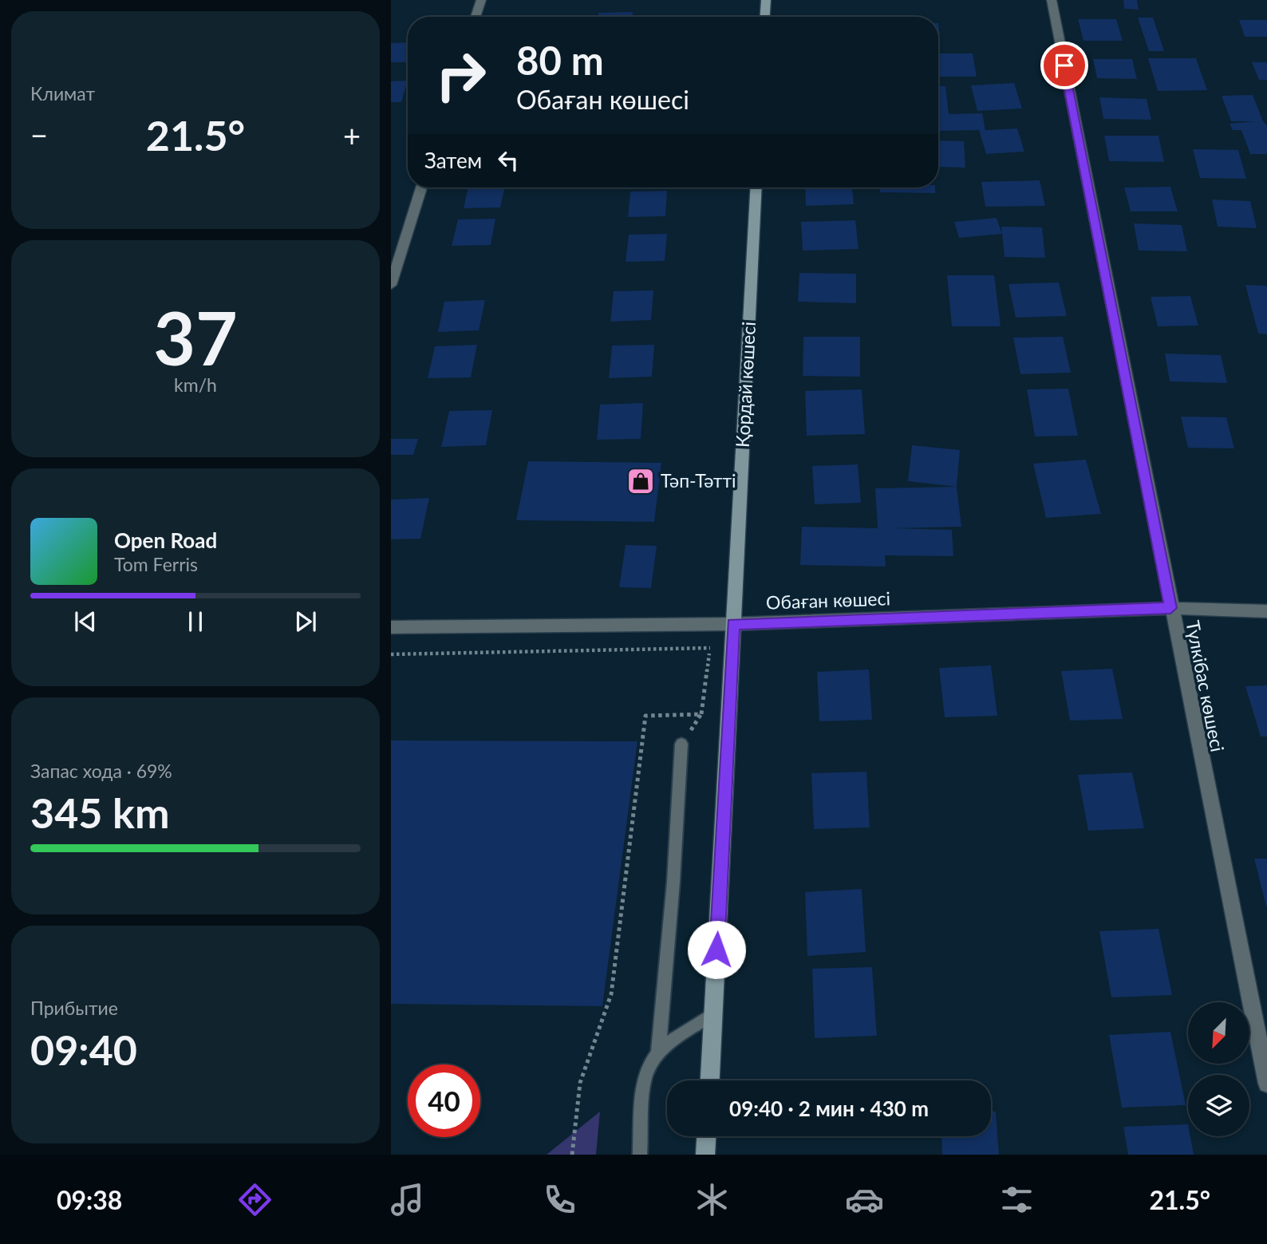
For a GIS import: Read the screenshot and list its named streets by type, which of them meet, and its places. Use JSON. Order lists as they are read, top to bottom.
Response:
{
  "streets": {
    "street": ["Қордай көшесі", "Обаған көшесі", "Түлкібас көшесі"]
  },
  "crossings": [
    ["Қордай көшесі", "Обаған көшесі"],
    ["Обаған көшесі", "Түлкібас көшесі"]
  ],
  "places": {
    "shop": ["Тәп-Тәтті"]
  },
  "north": "bottom left",
  "page": {
    "tile": [
      "Климат",
      ["37", "km/h"],
      ["Запас хода · 69%", "345 km"],
      ["Прибытие", "09:40"]
    ],
    "turn": ["80 m", "Обаған көшесі"],
    "heat": ["−", "21.5°", "+"],
    "then": "Затем",
    "song": ["Open Road", "Tom Ferris"],
    "limit": "40",
    "trip": "09:40 · 2 мин · 430 m",
    "tabs": ["09:38", "21.5°"]
  }
}
